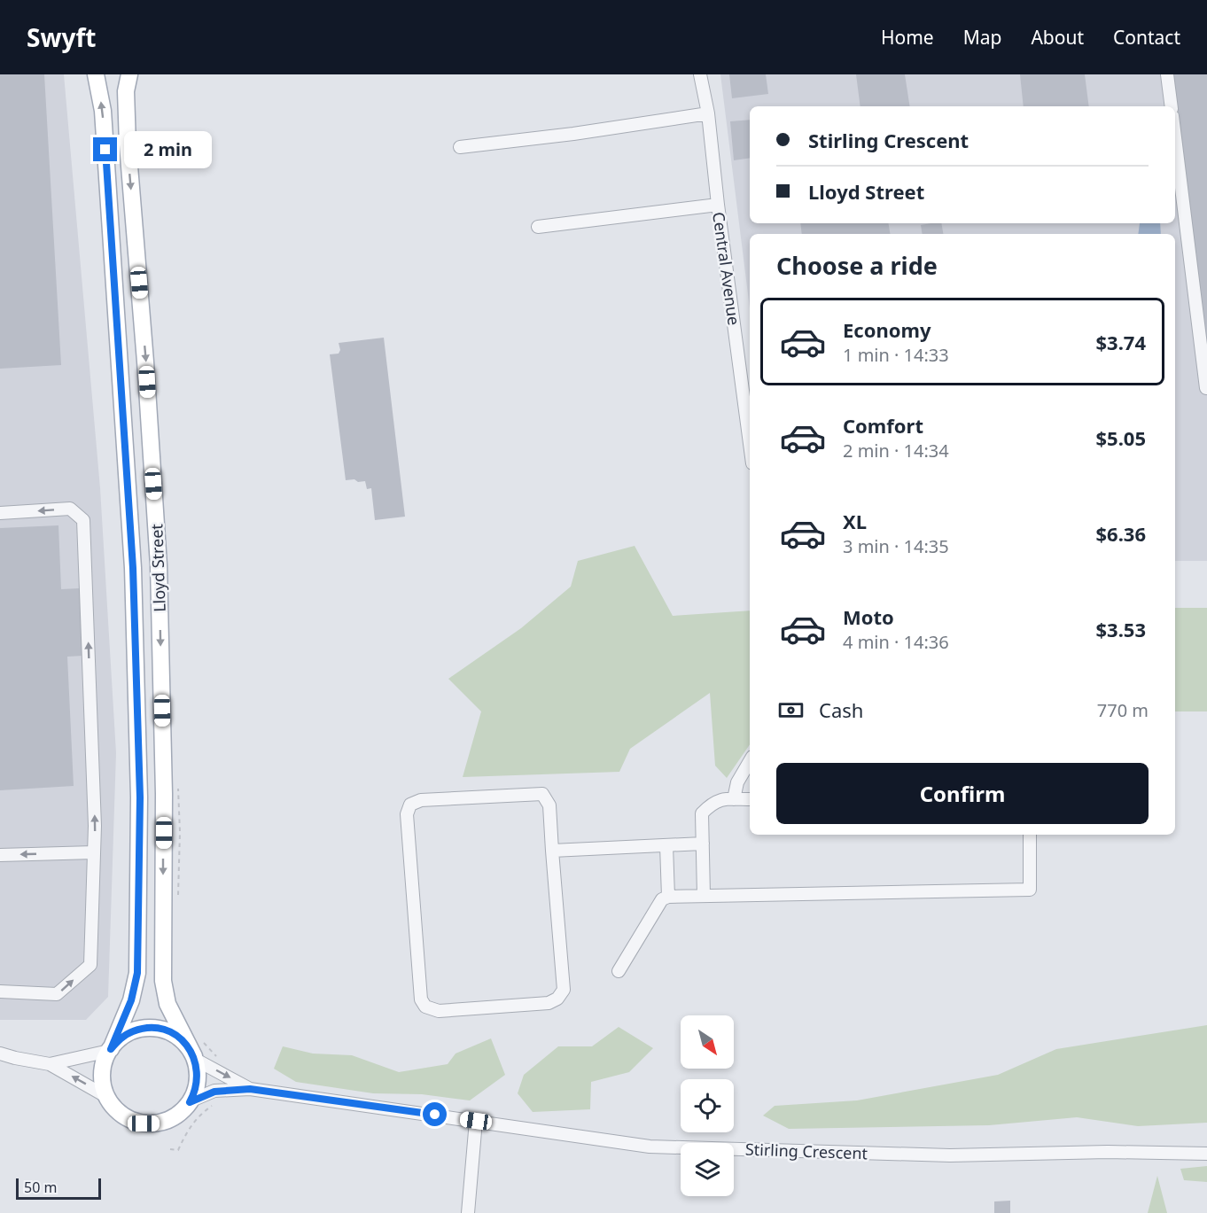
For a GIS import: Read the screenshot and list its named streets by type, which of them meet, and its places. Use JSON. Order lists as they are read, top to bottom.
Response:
{
  "streets": {
    "main road": ["Lloyd Street"],
    "street": ["Central Avenue", "Stirling Crescent"]
  },
  "crossings": [
    ["Lloyd Street", "Stirling Crescent"]
  ],
  "scale_bar": "50 m",
  "north": "bottom right",
  "page": {
    "header": "Swyft",
    "nav": [
      "Home",
      "Map",
      "About",
      "Contact"
    ],
    "banner": ["Stirling Crescent", "Lloyd Street"],
    "bubble": "2 min",
    "heading": "Choose a ride",
    "list": [
      {
        "name": "Economy",
        "note": "1 min · 14:33",
        "value": "$3.74"
      },
      {
        "name": "Comfort",
        "note": "2 min · 14:34",
        "value": "$5.05"
      },
      {
        "name": "XL",
        "note": "3 min · 14:35",
        "value": "$6.36"
      },
      {
        "name": "Moto",
        "note": "4 min · 14:36",
        "value": "$3.53"
      }
    ],
    "pay": ["Cash", "770 m"],
    "buttons": "Confirm",
    "scale": "50 m"
  }
}
